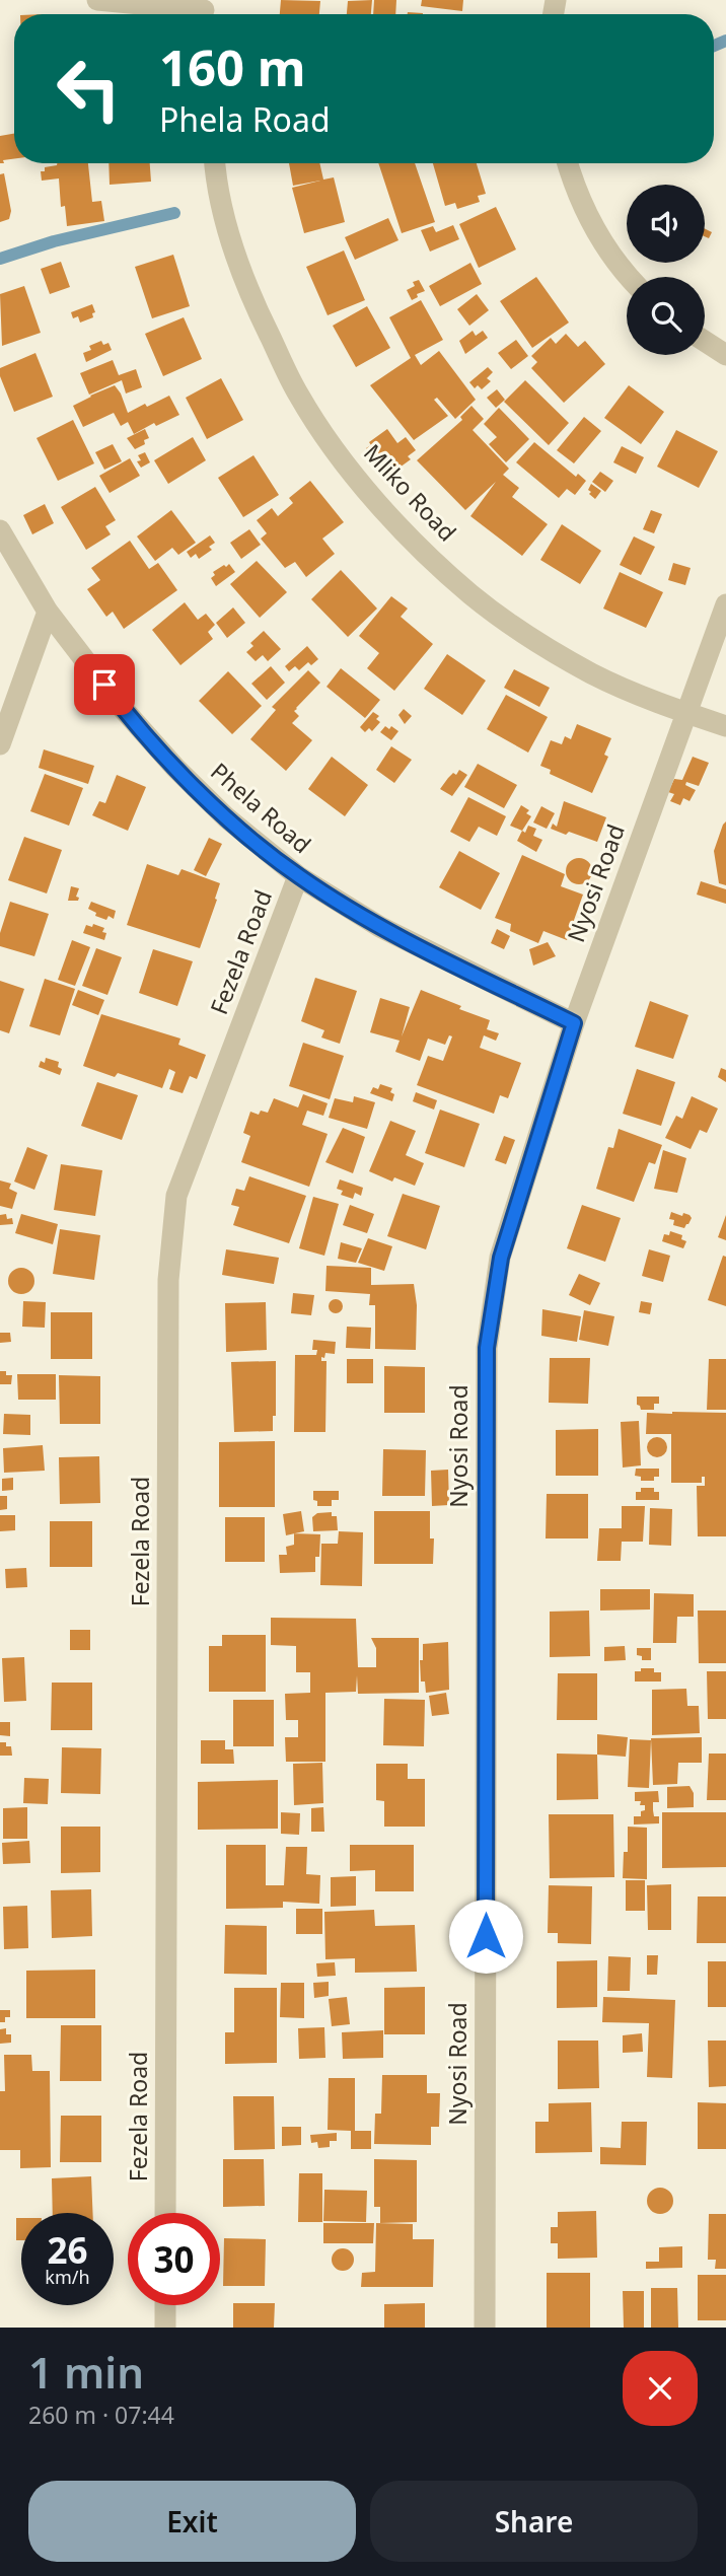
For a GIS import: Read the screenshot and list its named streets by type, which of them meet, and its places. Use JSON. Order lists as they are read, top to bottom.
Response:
{
  "streets": {
    "street": [
      "Mliko Road",
      "Phela Road",
      "Nyosi Road",
      "Fezela Road"
    ]
  },
  "crossings": [
    ["Mliko Road", "Nyosi Road"],
    ["Phela Road", "Nyosi Road"],
    ["Phela Road", "Fezela Road"]
  ],
  "page": {
    "turn": ["160 m", "Phela Road"],
    "speed": "26 km/h",
    "limit": "30",
    "heading": ["1 min", "260 m · 07:44"],
    "buttons": ["Exit", "Share"]
  }
}
